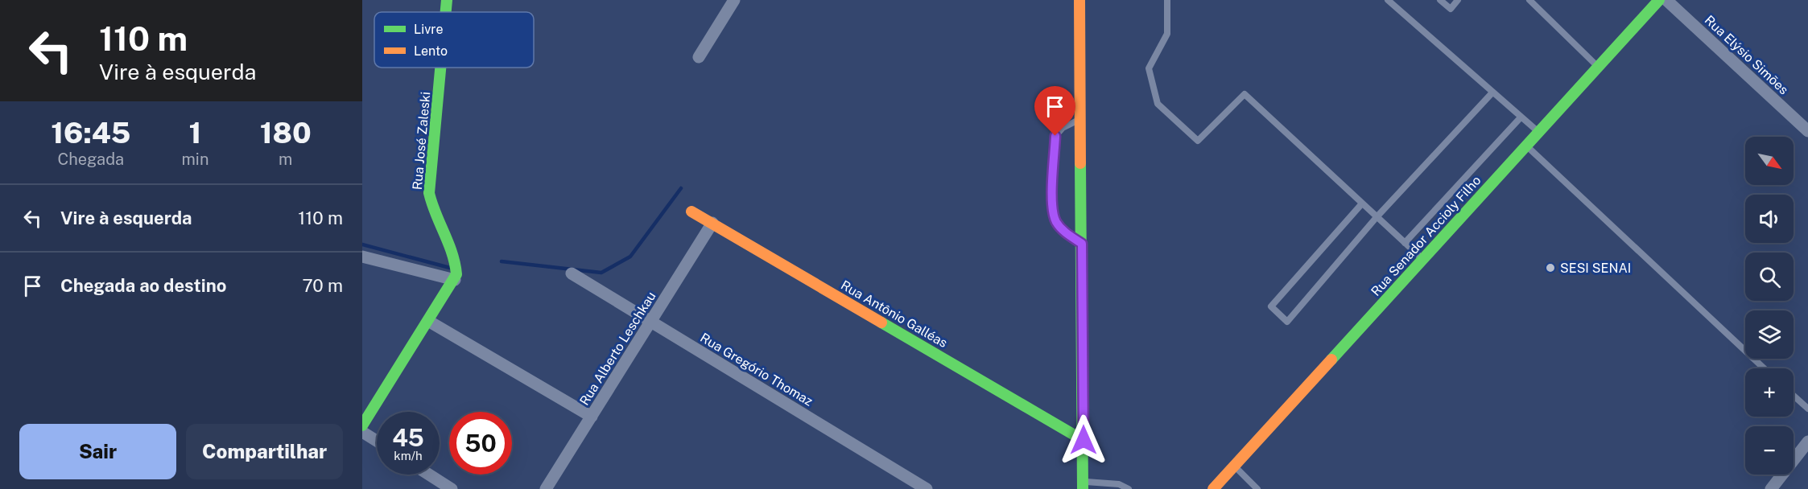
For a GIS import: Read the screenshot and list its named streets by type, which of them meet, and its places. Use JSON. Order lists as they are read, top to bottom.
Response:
{
  "streets": {
    "street": [
      "Rua Elýsio Simões",
      "Rua José Zaleski",
      "Rua Senador Accioly Filho",
      "Rua Antônio Galléas",
      "Rua Alberto Leschkau",
      "Rua Gregório Thomaz"
    ]
  },
  "crossings": [
    ["Rua Antônio Galléas", "Rua Alberto Leschkau"],
    ["Rua Alberto Leschkau", "Rua Gregório Thomaz"]
  ],
  "places": ["SESI SENAI"],
  "legend": ["Livre", "Lento"],
  "north": "bottom right",
  "page": {
    "turn": ["110 m", "Vire à esquerda"],
    "eta": [
      "16:45",
      "Chegada",
      "1",
      "min",
      "180",
      "m"
    ],
    "map_buttons": ["+", "−"],
    "list": [
      {
        "name": "Vire à esquerda",
        "value": "110 m"
      },
      {
        "name": "Chegada ao destino",
        "value": "70 m"
      }
    ],
    "speed": "45 km/h",
    "limit": "50",
    "buttons": ["Sair", "Compartilhar"]
  }
}
